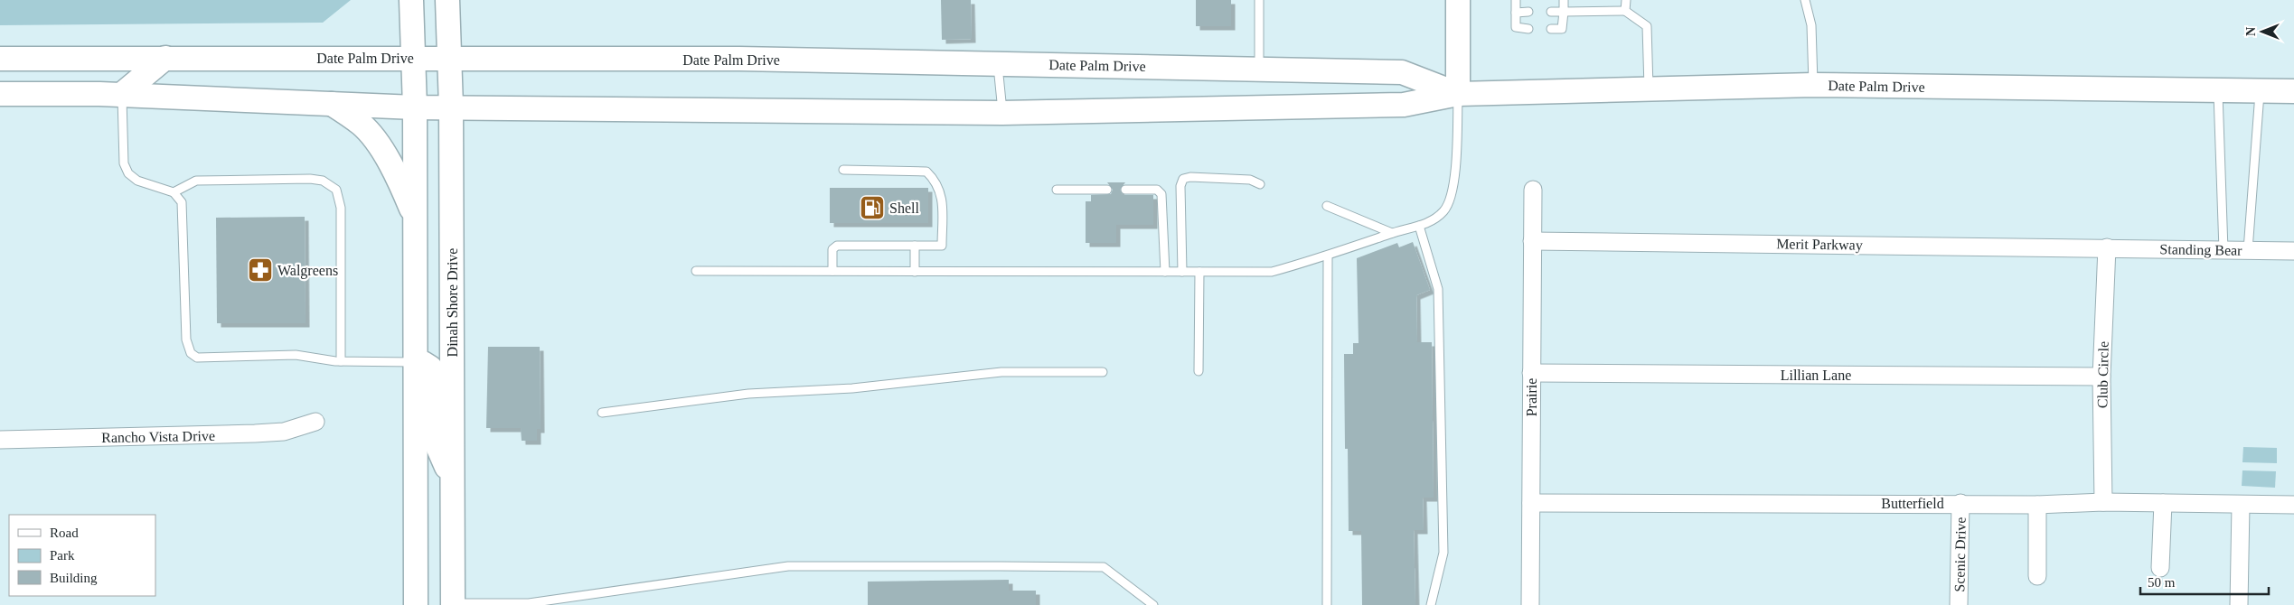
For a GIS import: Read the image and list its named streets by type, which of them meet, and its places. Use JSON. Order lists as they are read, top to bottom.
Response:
{
  "streets": {
    "main road": ["Date Palm Drive", "Dinah Shore Drive"],
    "street": [
      "Merit Parkway",
      "Standing Bear",
      "Lillian Lane",
      "Club Circle",
      "Prairie",
      "Rancho Vista Drive",
      "Butterfield",
      "Scenic Drive"
    ]
  },
  "crossings": [
    ["Date Palm Drive", "Dinah Shore Drive"],
    ["Merit Parkway", "Standing Bear"],
    ["Merit Parkway", "Club Circle"],
    ["Merit Parkway", "Prairie"],
    ["Standing Bear", "Club Circle"],
    ["Lillian Lane", "Club Circle"],
    ["Lillian Lane", "Prairie"],
    ["Club Circle", "Butterfield"],
    ["Prairie", "Butterfield"],
    ["Butterfield", "Scenic Drive"]
  ],
  "places": {
    "fuel station": ["Shell"],
    "pharmacy": ["Walgreens"]
  },
  "legend": ["Road", "Park", "Building"],
  "scale_bar": "50 m",
  "north": "left"
}
